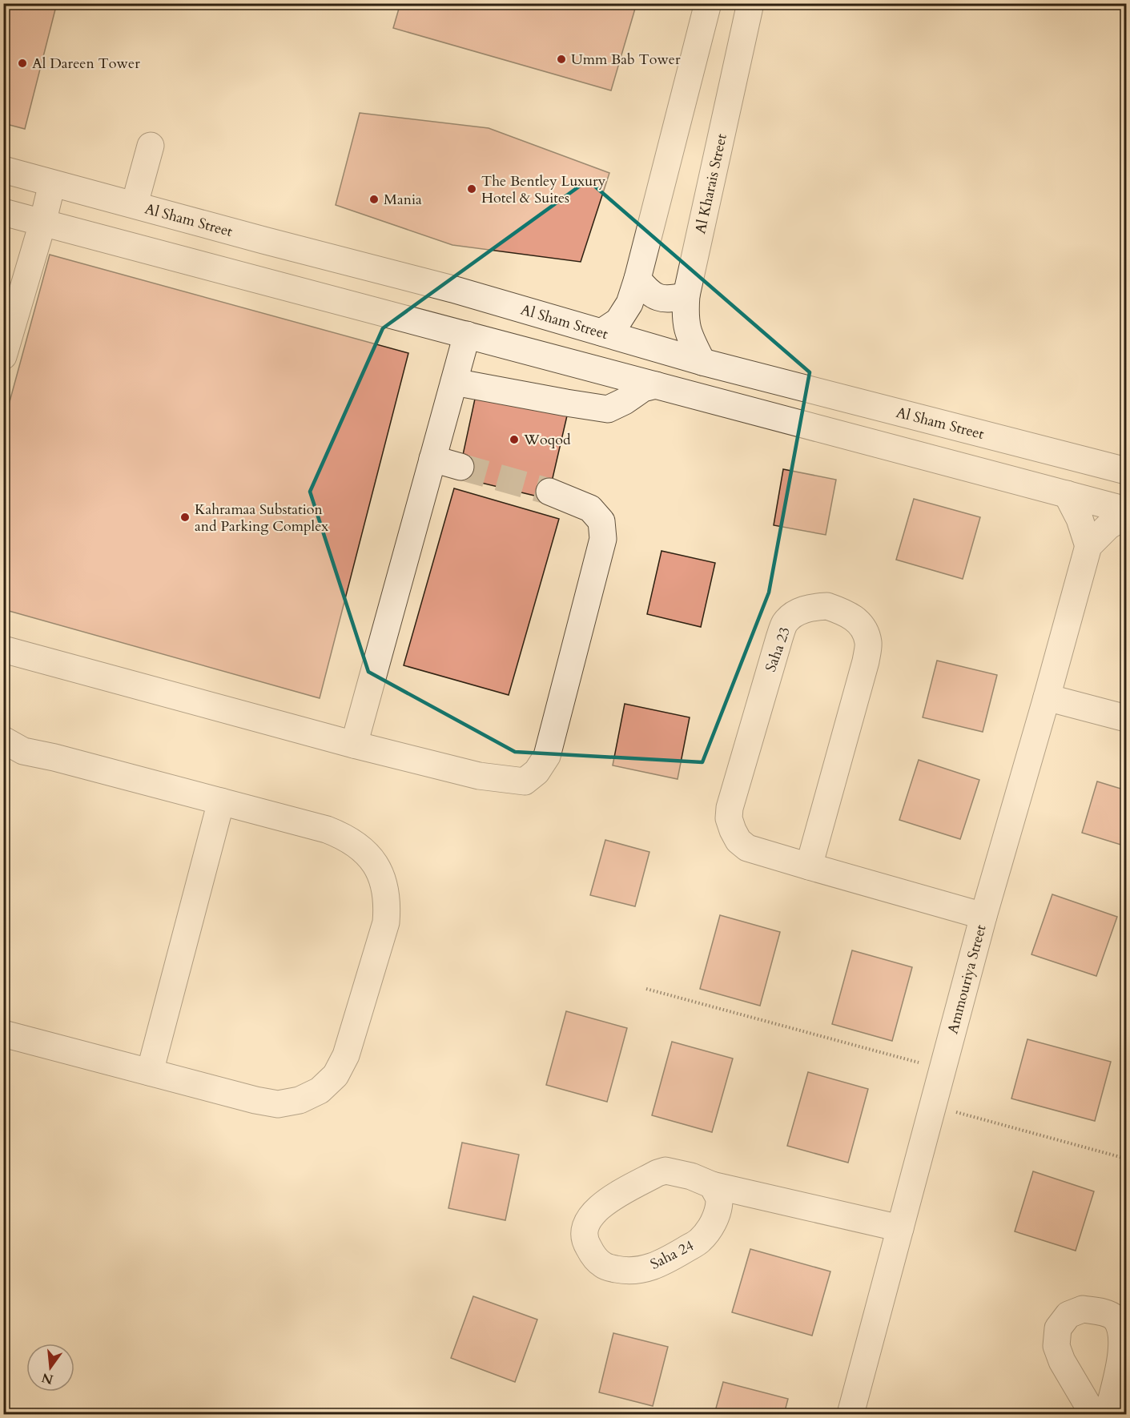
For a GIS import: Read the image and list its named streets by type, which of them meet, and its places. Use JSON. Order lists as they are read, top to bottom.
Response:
{
  "streets": {
    "street": [
      "Al Kharais Street",
      "Al Sham Street",
      "Saha 23",
      "Ammouriya Street",
      "Saha 24"
    ]
  },
  "crossings": [
    ["Al Kharais Street", "Al Sham Street"],
    ["Saha 23", "Ammouriya Street"],
    ["Ammouriya Street", "Saha 24"]
  ],
  "places": [
    "Umm Bab Tower",
    "Al Dareen Tower",
    "The Bentley Luxury Hotel & Suites",
    "Mania",
    "Woqod",
    "Kahramaa Substation and Parking Complex"
  ],
  "north": "bottom"
}
